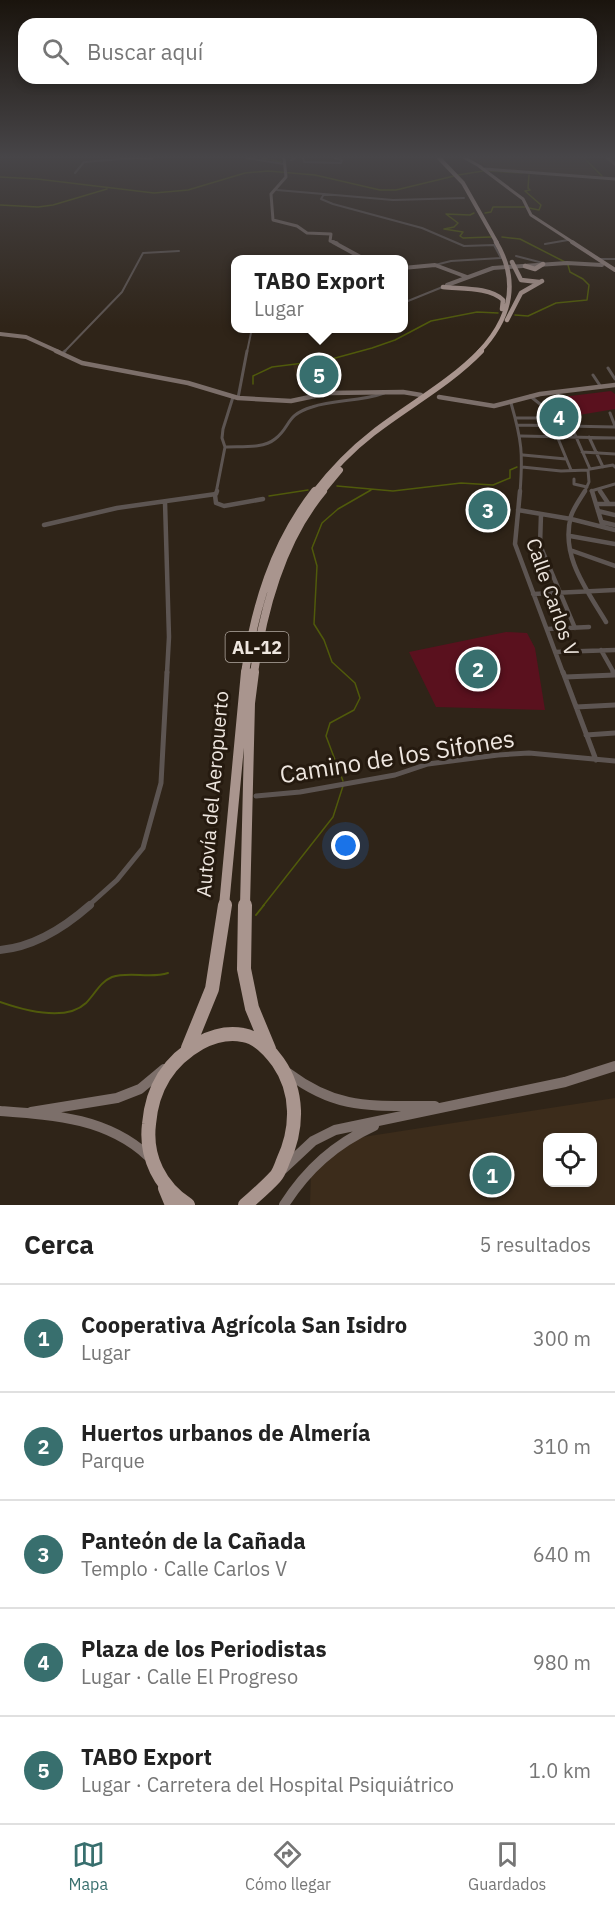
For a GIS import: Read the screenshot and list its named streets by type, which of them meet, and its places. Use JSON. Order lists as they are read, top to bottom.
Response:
{
  "streets": {
    "highway": ["AL-12", "Autovía del Aeropuerto"],
    "street": ["Calle Carlos V", "Camino de los Sifones"]
  },
  "crossings": [
    ["Calle Carlos V", "Camino de los Sifones"],
    ["AL-12", "Autovía del Aeropuerto"]
  ],
  "page": {
    "search": "Buscar aquí",
    "popup": ["TABO Export", "Lugar"],
    "pins": [
      "5",
      "4",
      "3",
      "2",
      "1"
    ],
    "heading": ["Cerca", "5 resultados"],
    "list": [
      {
        "mark": "1",
        "name": "Cooperativa Agrícola San Isidro",
        "note": "Lugar",
        "value": "300 m"
      },
      {
        "mark": "2",
        "name": "Huertos urbanos de Almería",
        "note": "Parque",
        "value": "310 m"
      },
      {
        "mark": "3",
        "name": "Panteón de la Cañada",
        "note": "Templo · Calle Carlos V",
        "value": "640 m"
      },
      {
        "mark": "4",
        "name": "Plaza de los Periodistas",
        "note": "Lugar · Calle El Progreso",
        "value": "980 m"
      },
      {
        "mark": "5",
        "name": "TABO Export",
        "note": "Lugar · Carretera del Hospital Psiquiátrico",
        "value": "1.0 km"
      }
    ],
    "nav": ["Mapa", "Cómo llegar", "Guardados"]
  }
}
